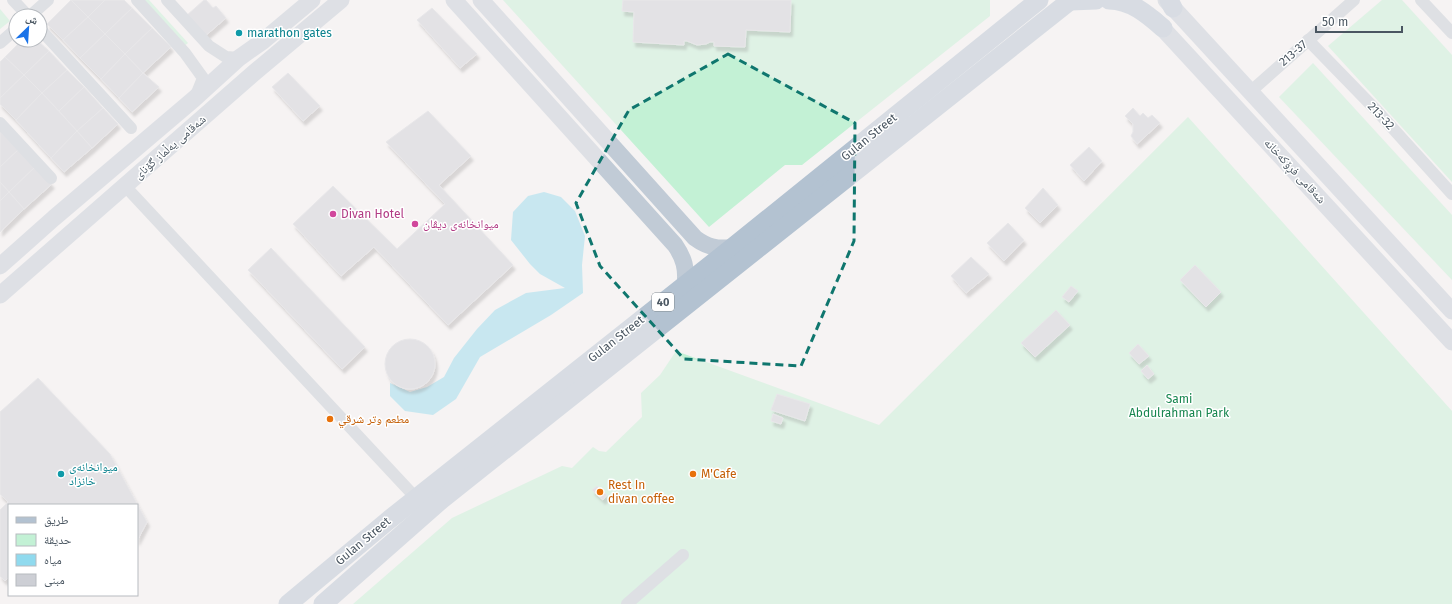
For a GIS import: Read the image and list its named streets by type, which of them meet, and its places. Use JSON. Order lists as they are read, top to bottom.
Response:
{
  "streets": {
    "main road": ["Gulan Street", "40"],
    "street": [
      "213-37",
      "213-32",
      "شەقامی یەڵماز گۆنای",
      "شەقامی فڕۆکەخانە"
    ]
  },
  "crossings": [
    ["213-37", "213-32"],
    ["213-37", "شەقامی فڕۆکەخانە"]
  ],
  "parks": ["Sami Abdulrahman Park"],
  "places": [
    "marathon gates",
    "Divan Hotel",
    "میوانخانەی دیڤان",
    "مطعم وتر شرقي",
    "میوانخانەی خانزاد",
    "M'Cafe",
    "Rest In divan coffee"
  ],
  "legend": [
    "طريق",
    "حديقة",
    "مياه",
    "مبنى"
  ],
  "scale_bar": "50 m",
  "north": "top right"
}
